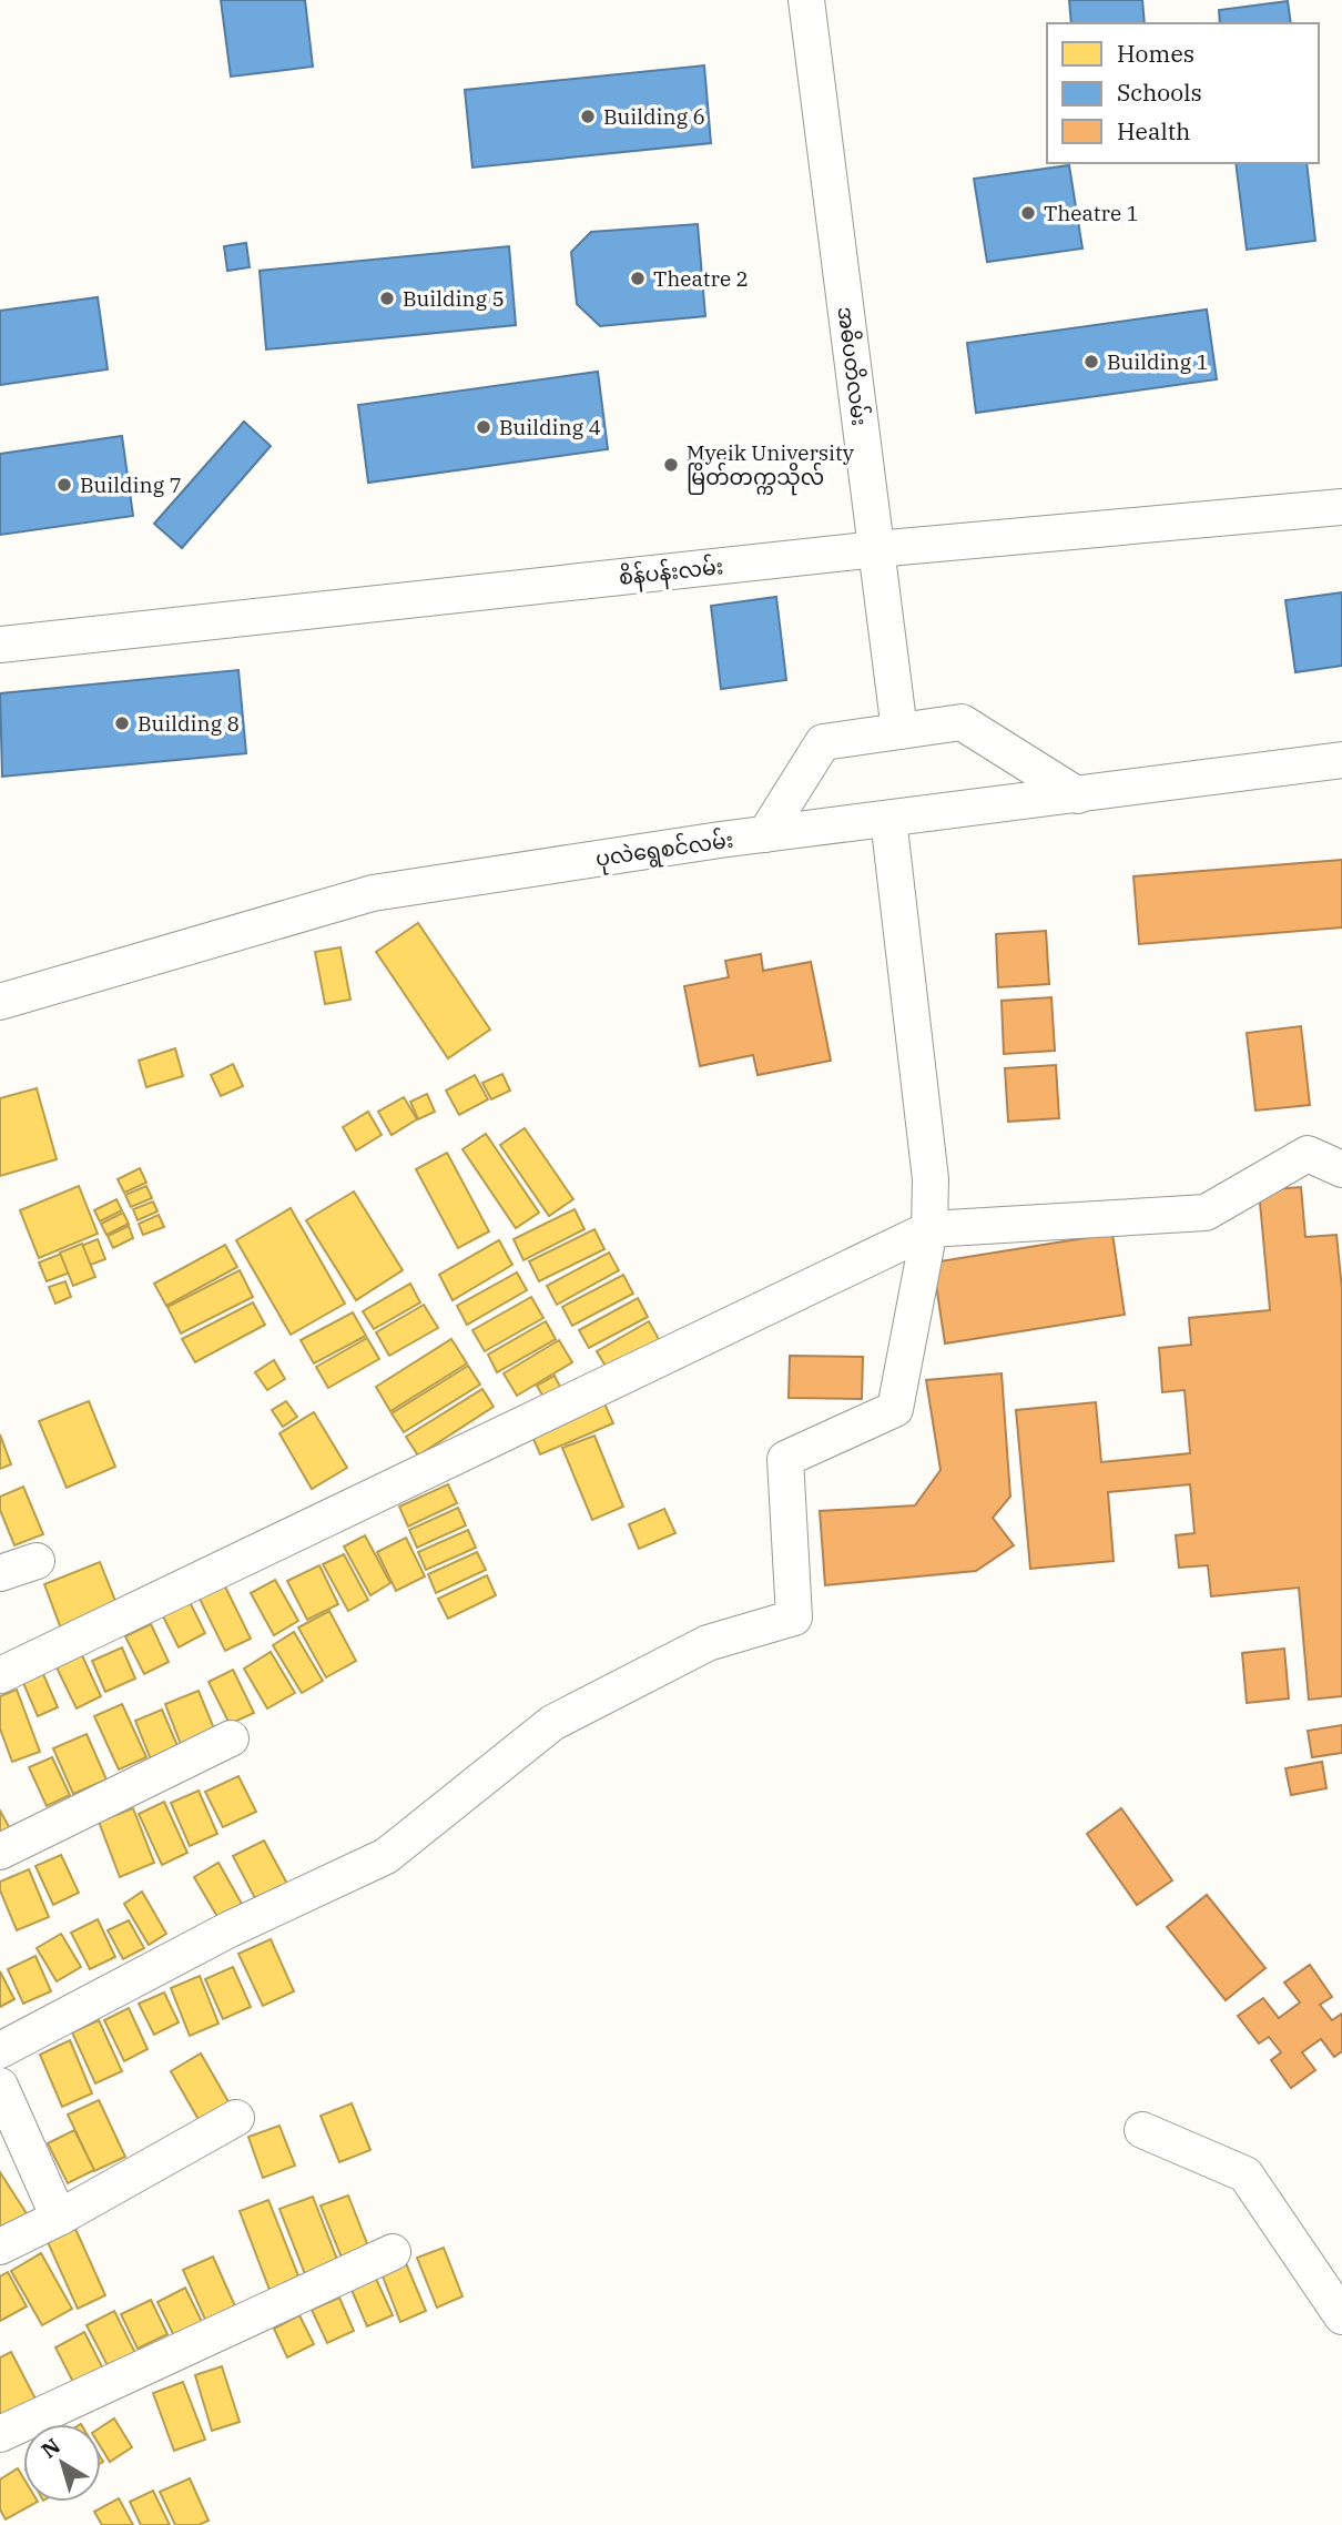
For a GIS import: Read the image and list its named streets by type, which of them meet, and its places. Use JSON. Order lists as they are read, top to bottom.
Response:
{
  "streets": {
    "street": ["အဓိပတိလမ်း", "စိန်ပန်းလမ်း", "ပုလဲရွေစင်လမ်း"]
  },
  "crossings": [
    ["အဓိပတိလမ်း", "စိန်ပန်းလမ်း"]
  ],
  "places": [
    "Building 6",
    "Theatre 1",
    "Theatre 2",
    "Building 5",
    "Building 1",
    "Building 4",
    "Myeik University မြိတ်တက္ကသိုလ်",
    "Building 7",
    "Building 8"
  ],
  "legend": ["Homes", "Schools", "Health"],
  "north": "top left"
}
